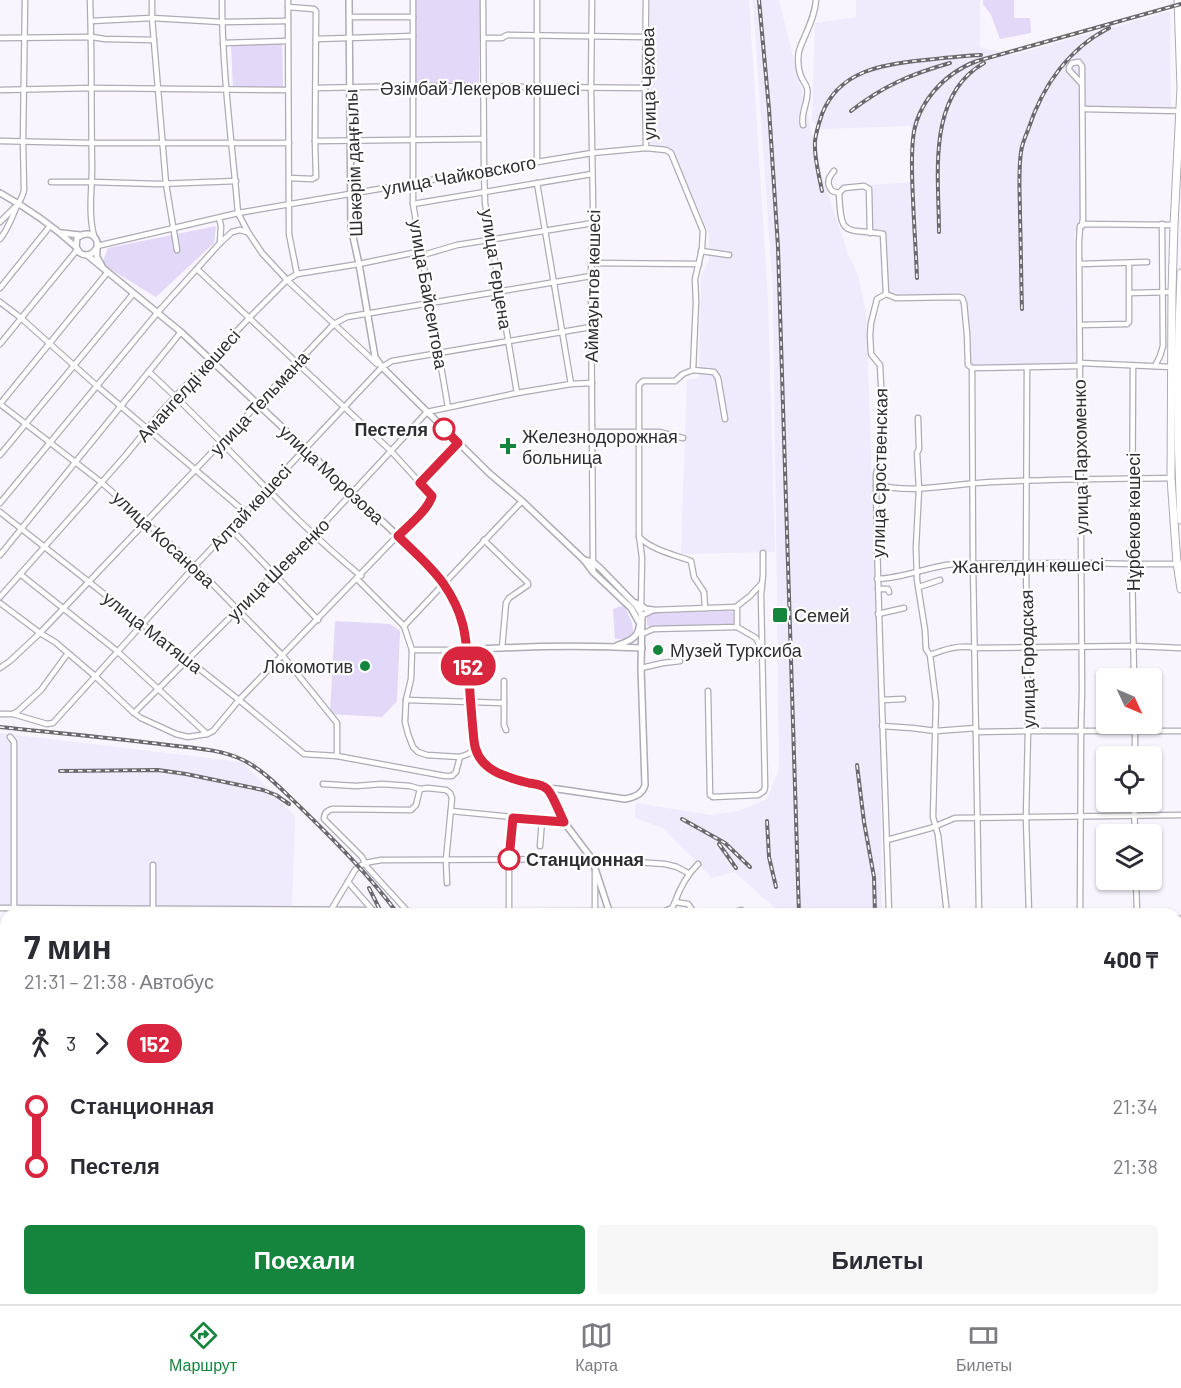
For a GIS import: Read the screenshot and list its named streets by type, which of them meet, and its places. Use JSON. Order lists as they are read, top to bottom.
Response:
{
  "streets": {
    "main road": ["Шәкәрім даңғылы", "улица Морозова"],
    "street": [
      "улица Чехова",
      "Әзімбай Лекеров көшесі",
      "улица Чайковского",
      "улица Герцена",
      "Аймауытов көшесі",
      "улица Байсеитова",
      "Амангелді көшесі",
      "улица Тельмана",
      "улица Пархоменко",
      "улица Сроственская",
      "Алтай көшесі",
      "Нұрбеков көшесі",
      "улица Косанова",
      "Жангелдин көшесі",
      "улица Шевченко",
      "улица Матяша",
      "улица Городская"
    ]
  },
  "crossings": [
    ["улица Чехова", "Әзімбай Лекеров көшесі"],
    ["улица Чехова", "улица Чайковского"],
    ["Әзімбай Лекеров көшесі", "Шәкәрім даңғылы"],
    ["Әзімбай Лекеров көшесі", "улица Герцена"],
    ["Әзімбай Лекеров көшесі", "Аймауытов көшесі"],
    ["Әзімбай Лекеров көшесі", "улица Байсеитова"],
    ["Шәкәрім даңғылы", "улица Чайковского"],
    ["Шәкәрім даңғылы", "Аймауытов көшесі"],
    ["Шәкәрім даңғылы", "Амангелді көшесі"],
    ["Шәкәрім даңғылы", "улица Тельмана"],
    ["Шәкәрім даңғылы", "Алтай көшесі"],
    ["Шәкәрім даңғылы", "улица Шевченко"],
    ["улица Чайковского", "улица Герцена"],
    ["улица Чайковского", "Аймауытов көшесі"],
    ["улица Чайковского", "улица Байсеитова"],
    ["улица Чайковского", "улица Морозова"],
    ["улица Герцена", "Амангелді көшесі"],
    ["улица Герцена", "улица Тельмана"],
    ["улица Герцена", "Алтай көшесі"],
    ["Аймауытов көшесі", "Амангелді көшесі"],
    ["Аймауытов көшесі", "улица Тельмана"],
    ["Аймауытов көшесі", "Алтай көшесі"],
    ["улица Байсеитова", "Амангелді көшесі"],
    ["улица Байсеитова", "улица Тельмана"],
    ["улица Байсеитова", "Алтай көшесі"],
    ["Амангелді көшесі", "улица Морозова"],
    ["Амангелді көшесі", "улица Косанова"],
    ["Амангелді көшесі", "улица Матяша"],
    ["улица Тельмана", "улица Морозова"],
    ["улица Тельмана", "улица Косанова"],
    ["улица Тельмана", "улица Матяша"],
    ["улица Пархоменко", "Жангелдин көшесі"],
    ["улица Сроственская", "Жангелдин көшесі"],
    ["улица Морозова", "Алтай көшесі"],
    ["улица Морозова", "улица Шевченко"],
    ["Алтай көшесі", "улица Косанова"],
    ["Алтай көшесі", "улица Матяша"],
    ["Нұрбеков көшесі", "Жангелдин көшесі"],
    ["улица Косанова", "улица Шевченко"],
    ["улица Косанова", "улица Матяша"],
    ["Жангелдин көшесі", "улица Городская"],
    ["улица Шевченко", "улица Матяша"]
  ],
  "places": {
    "other": [
      "Пестеля",
      "Музей Турксиба",
      "Локомотив",
      "Станционная"
    ],
    "health": ["Железнодорожная больница"],
    "transit": ["Семей"]
  },
  "lines": ["bus line 152"],
  "north": "bottom right",
  "page": {
    "on_map": "152",
    "heading": ["7 мин", "21:31 – 21:38 · Автобус", "400 ₸"],
    "legs": ["3", "152"],
    "list": [
      {
        "name": "Станционная",
        "value": "21:34"
      },
      {
        "name": "Пестеля",
        "value": "21:38"
      }
    ],
    "buttons": ["Поехали", "Билеты"],
    "tabs": ["Маршрут", "Карта", "Билеты"]
  }
}
